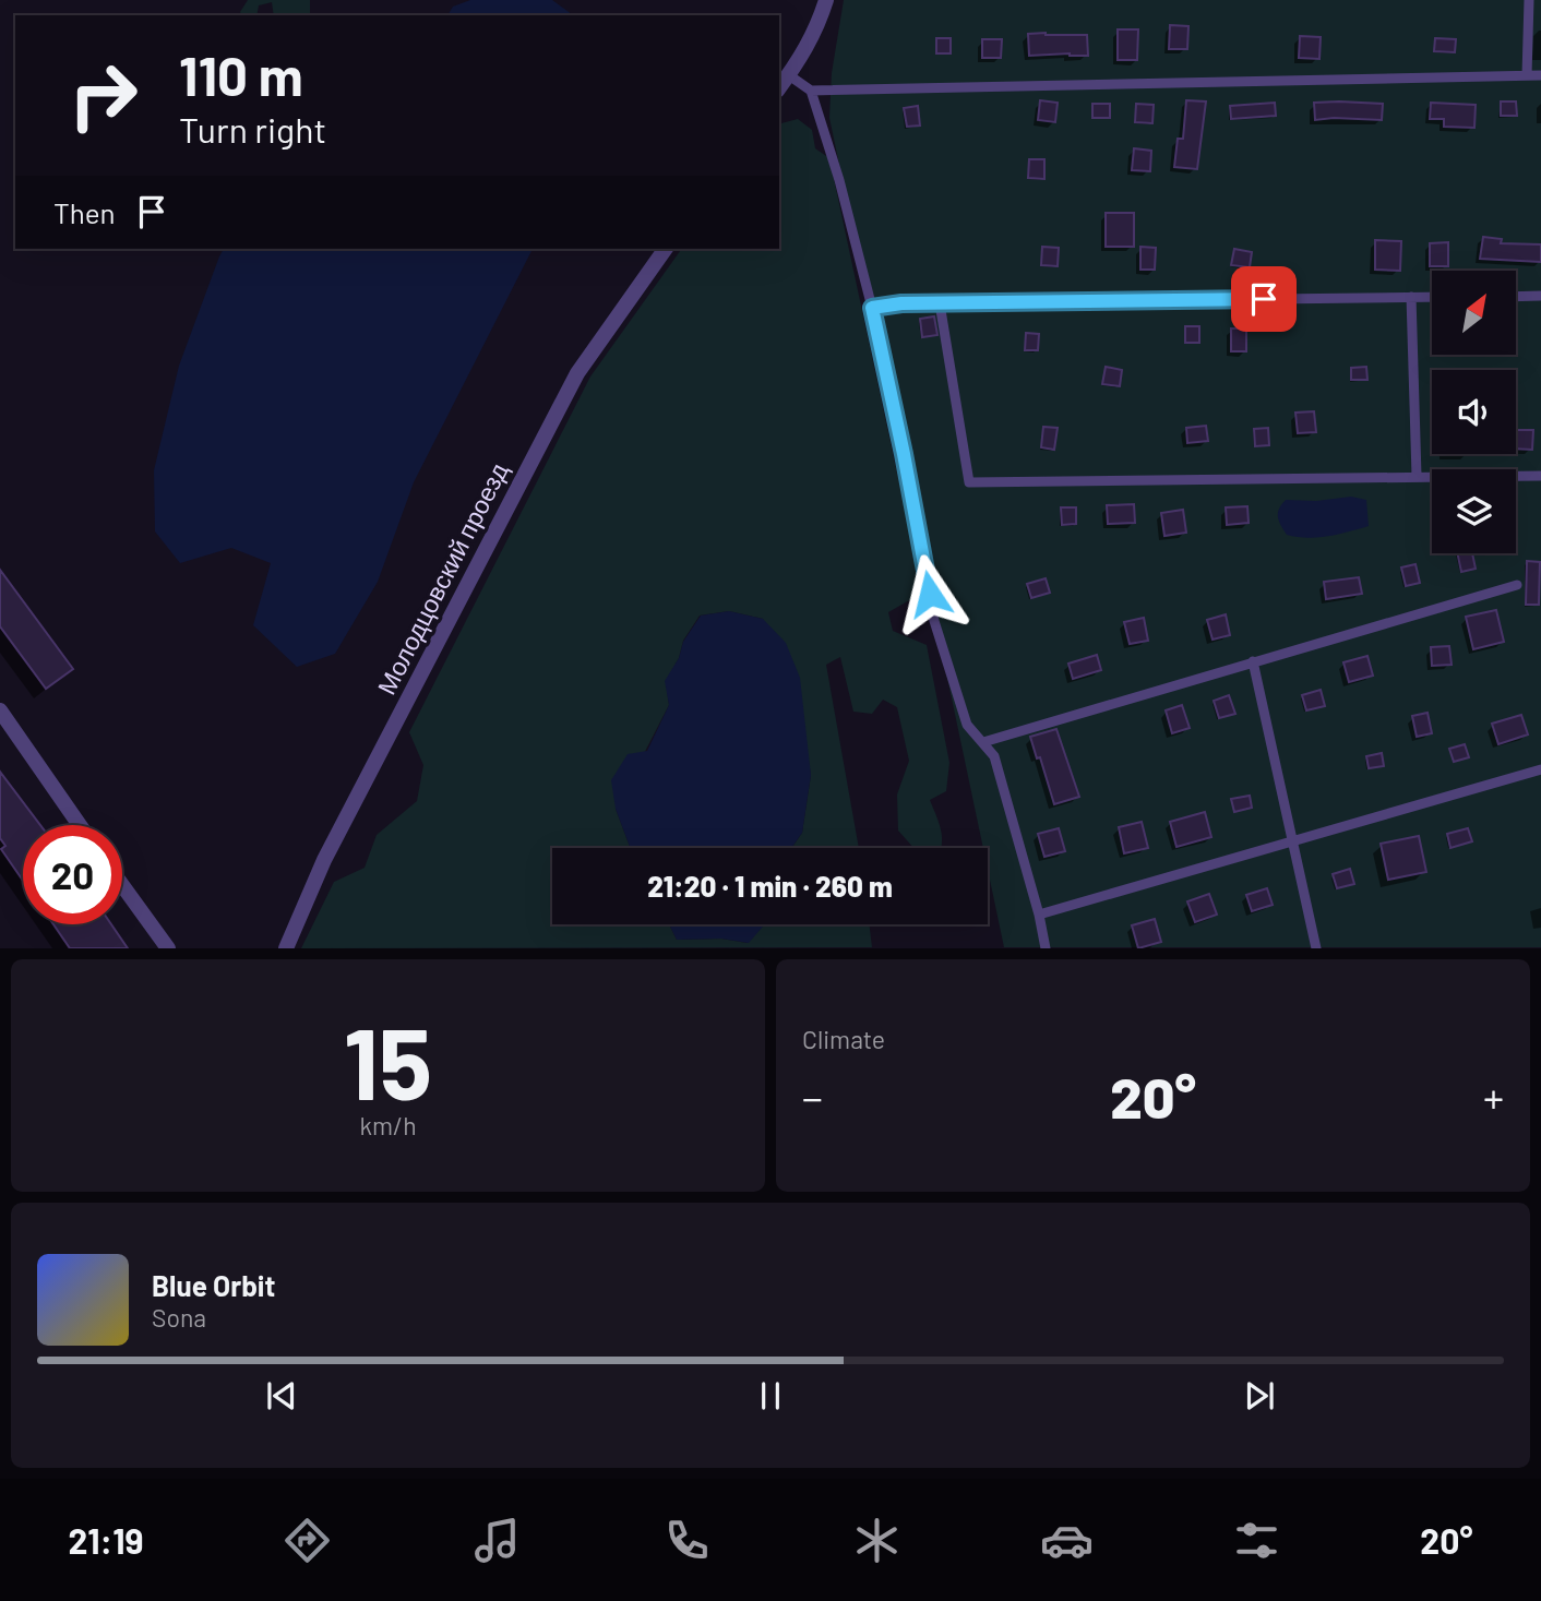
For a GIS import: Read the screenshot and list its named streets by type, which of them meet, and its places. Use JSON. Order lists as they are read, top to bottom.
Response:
{
  "streets": {
    "street": ["Молодцовский проезд"]
  },
  "north": "top right",
  "page": {
    "turn": ["110 m", "Turn right"],
    "then": "Then",
    "limit": "20",
    "trip": "21:20 · 1 min · 260 m",
    "tile": [
      ["15", "km/h"],
      "Climate"
    ],
    "heat": ["−", "20°", "+"],
    "song": ["Blue Orbit", "Sona"],
    "tabs": ["21:19", "20°"]
  }
}
